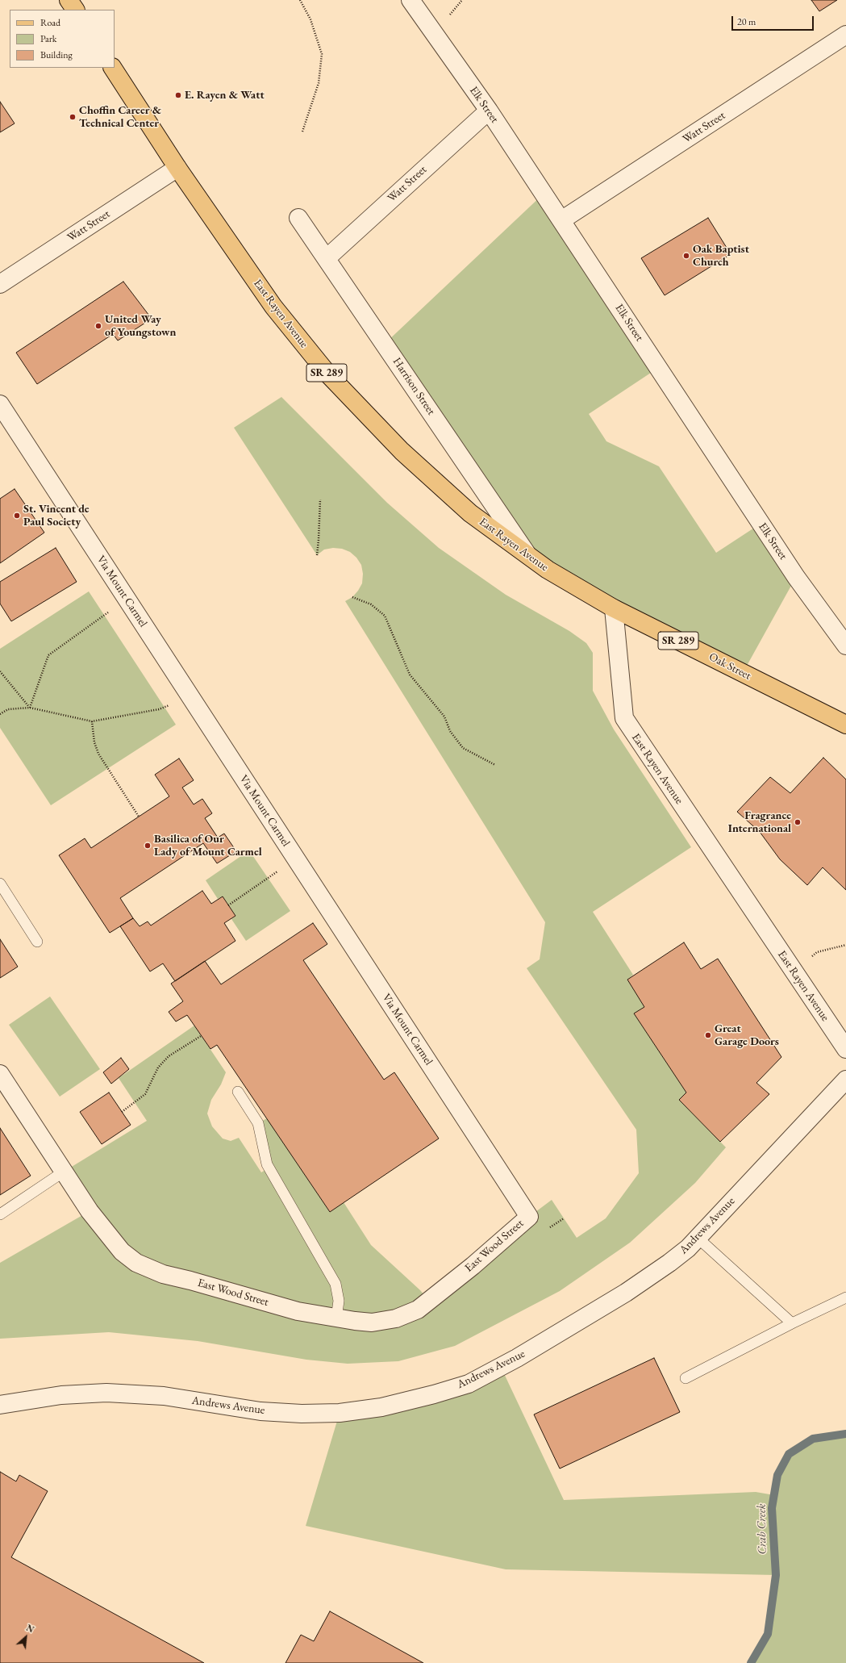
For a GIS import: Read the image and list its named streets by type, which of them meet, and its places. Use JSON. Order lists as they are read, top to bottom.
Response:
{
  "streets": {
    "main road": ["East Rayen Avenue", "SR 289", "Oak Street"],
    "street": [
      "Elk Street",
      "Watt Street",
      "Harrison Street",
      "Via Mount Carmel",
      "Andrews Avenue",
      "East Wood Street"
    ]
  },
  "crossings": [
    ["Elk Street", "Watt Street"],
    ["Watt Street", "East Rayen Avenue"],
    ["Watt Street", "Harrison Street"],
    ["East Rayen Avenue", "Harrison Street"],
    ["East Rayen Avenue", "Oak Street"],
    ["Via Mount Carmel", "East Wood Street"]
  ],
  "water": ["Crab Creek"],
  "places": [
    "E. Rayen & Watt",
    "Choffin Career & Technical Center",
    "Oak Baptist Church",
    "United Way of Youngstown",
    "St. Vincent de Paul Society",
    "Fragrance International",
    "Basilica of Our Lady of Mount Carmel",
    "Great Garage Doors"
  ],
  "legend": ["Road", "Park", "Building"],
  "scale_bar": "20 m",
  "north": "top right"
}
